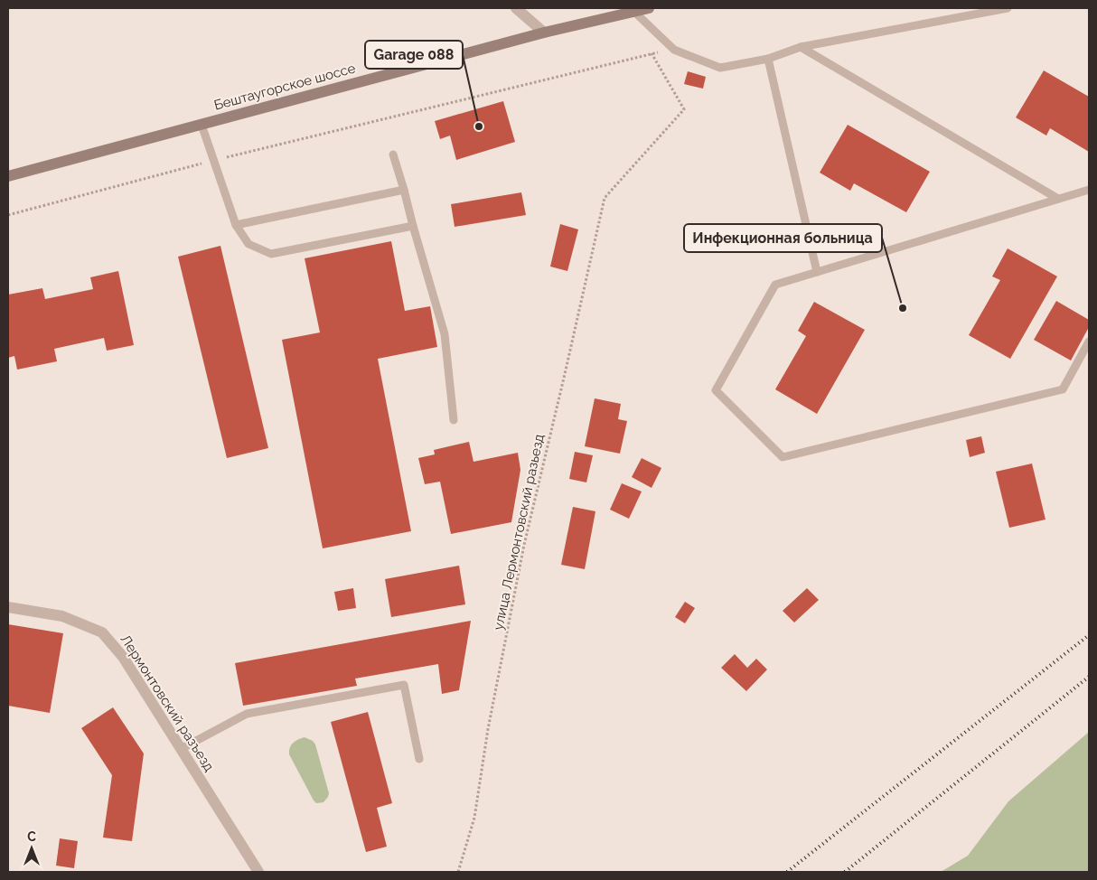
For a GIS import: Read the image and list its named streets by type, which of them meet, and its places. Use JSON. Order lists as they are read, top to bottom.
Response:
{
  "streets": {
    "main road": ["Бештаугорское шоссе"],
    "street": ["Лермонтовский разъезд"],
    "path": ["улица Лермонтовский разьезд"]
  },
  "places": ["Garage 088", "Инфекционная больница"],
  "north": "top"
}
